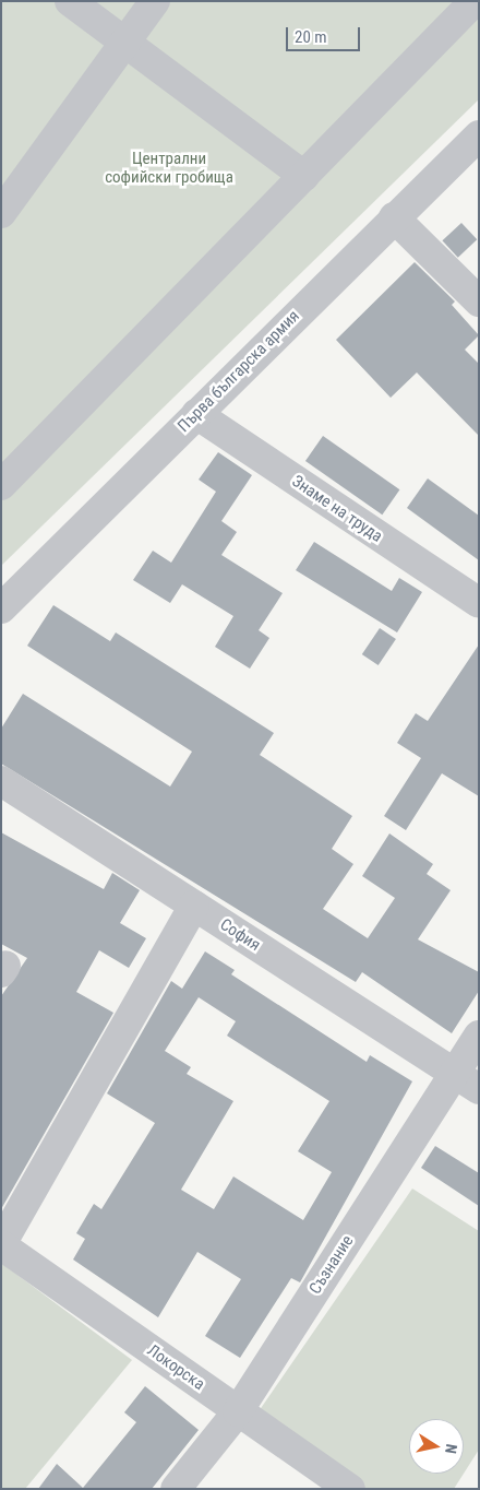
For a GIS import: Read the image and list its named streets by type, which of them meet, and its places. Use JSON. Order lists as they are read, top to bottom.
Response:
{
  "streets": {
    "street": [
      "Първа българска армия",
      "Знаме на труда",
      "София",
      "Съзнание",
      "Локорска"
    ]
  },
  "crossings": [
    ["Първа българска армия", "Знаме на труда"],
    ["София", "Съзнание"],
    ["Съзнание", "Локорска"]
  ],
  "parks": ["Централни софийски гробища"],
  "scale_bar": "20 m",
  "north": "right"
}
